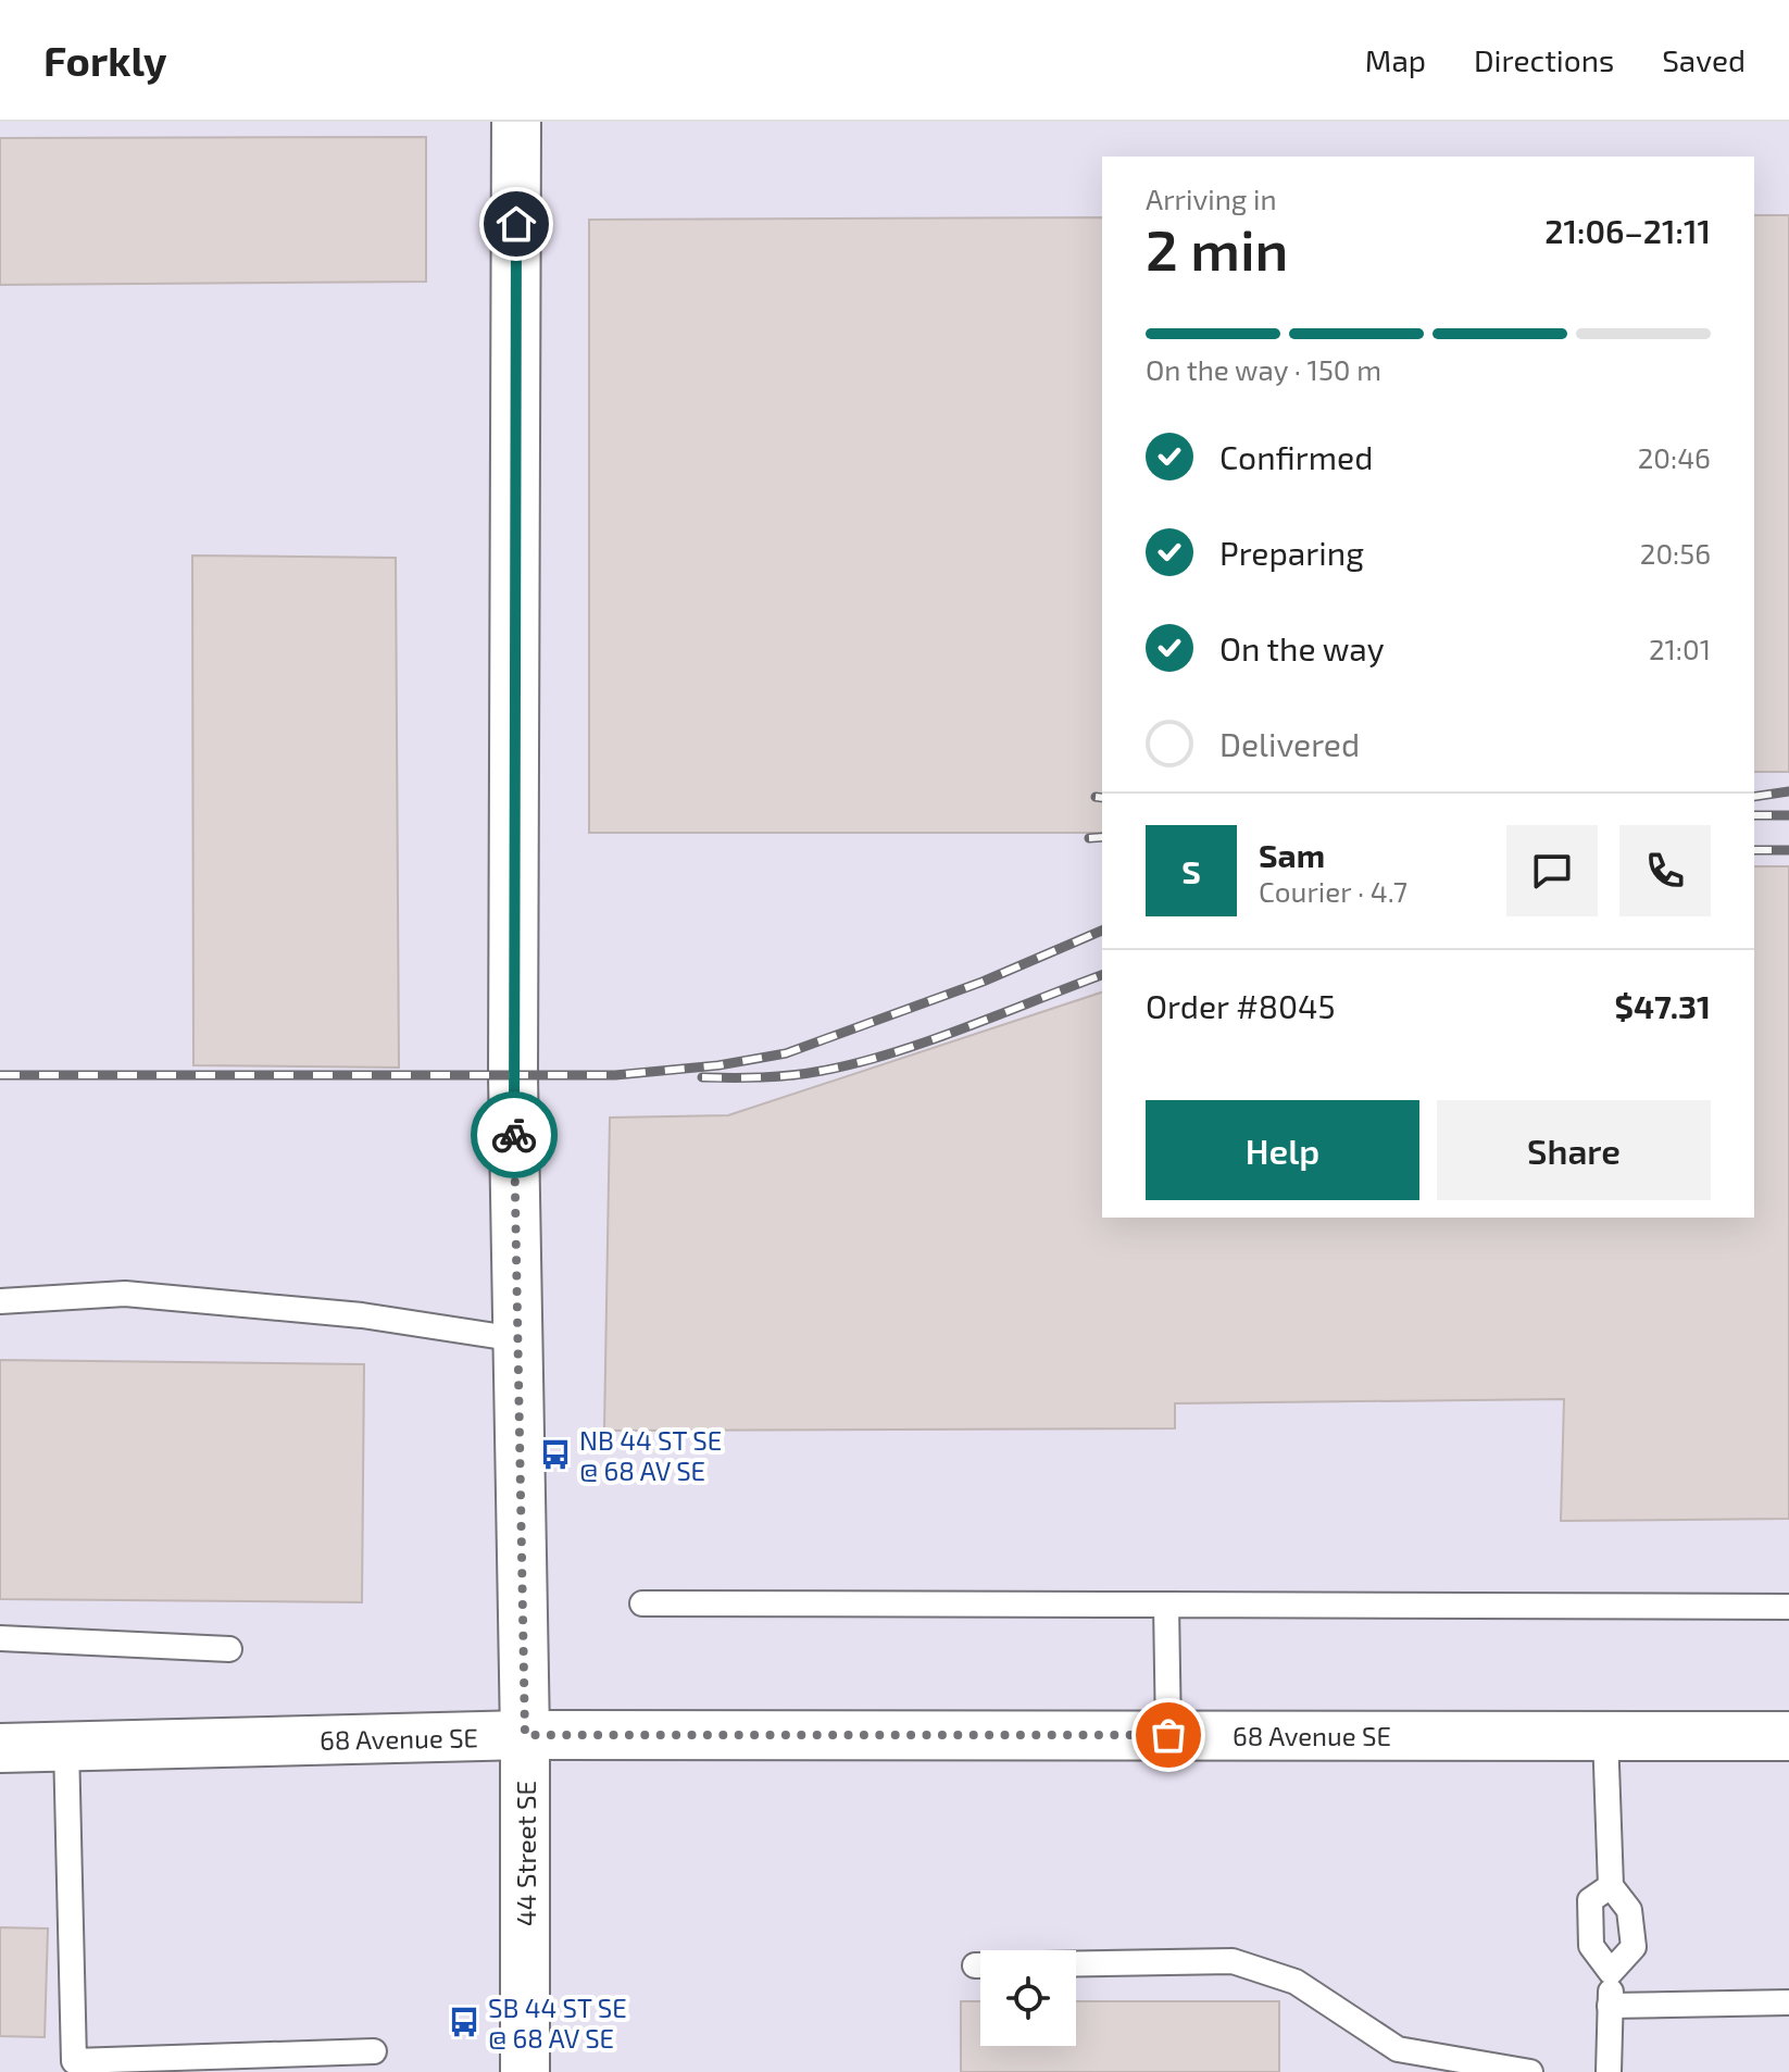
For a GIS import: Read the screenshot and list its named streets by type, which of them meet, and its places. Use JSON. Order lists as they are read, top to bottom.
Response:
{
  "streets": {
    "street": ["68 Avenue SE", "44 Street SE"]
  },
  "crossings": [
    ["68 Avenue SE", "44 Street SE"]
  ],
  "places": {
    "bus stop": ["NB 44 ST SE @ 68 AV SE", "SB 44 ST SE @ 68 AV SE"]
  },
  "page": {
    "header": "Forkly",
    "nav": ["Map", "Directions", "Saved"],
    "heading": ["2 min", "Arriving in", "21:06–21:11"],
    "panel": [
      "Sam",
      "Courier · 4.7",
      "Order #8045",
      "$47.31"
    ],
    "bar": "On the way · 150 m",
    "list": [
      ["Confirmed", "20:46"],
      ["Preparing", "20:56"],
      ["On the way", "21:01"],
      "Delivered"
    ],
    "round": "S",
    "buttons": ["Help", "Share"]
  }
}
